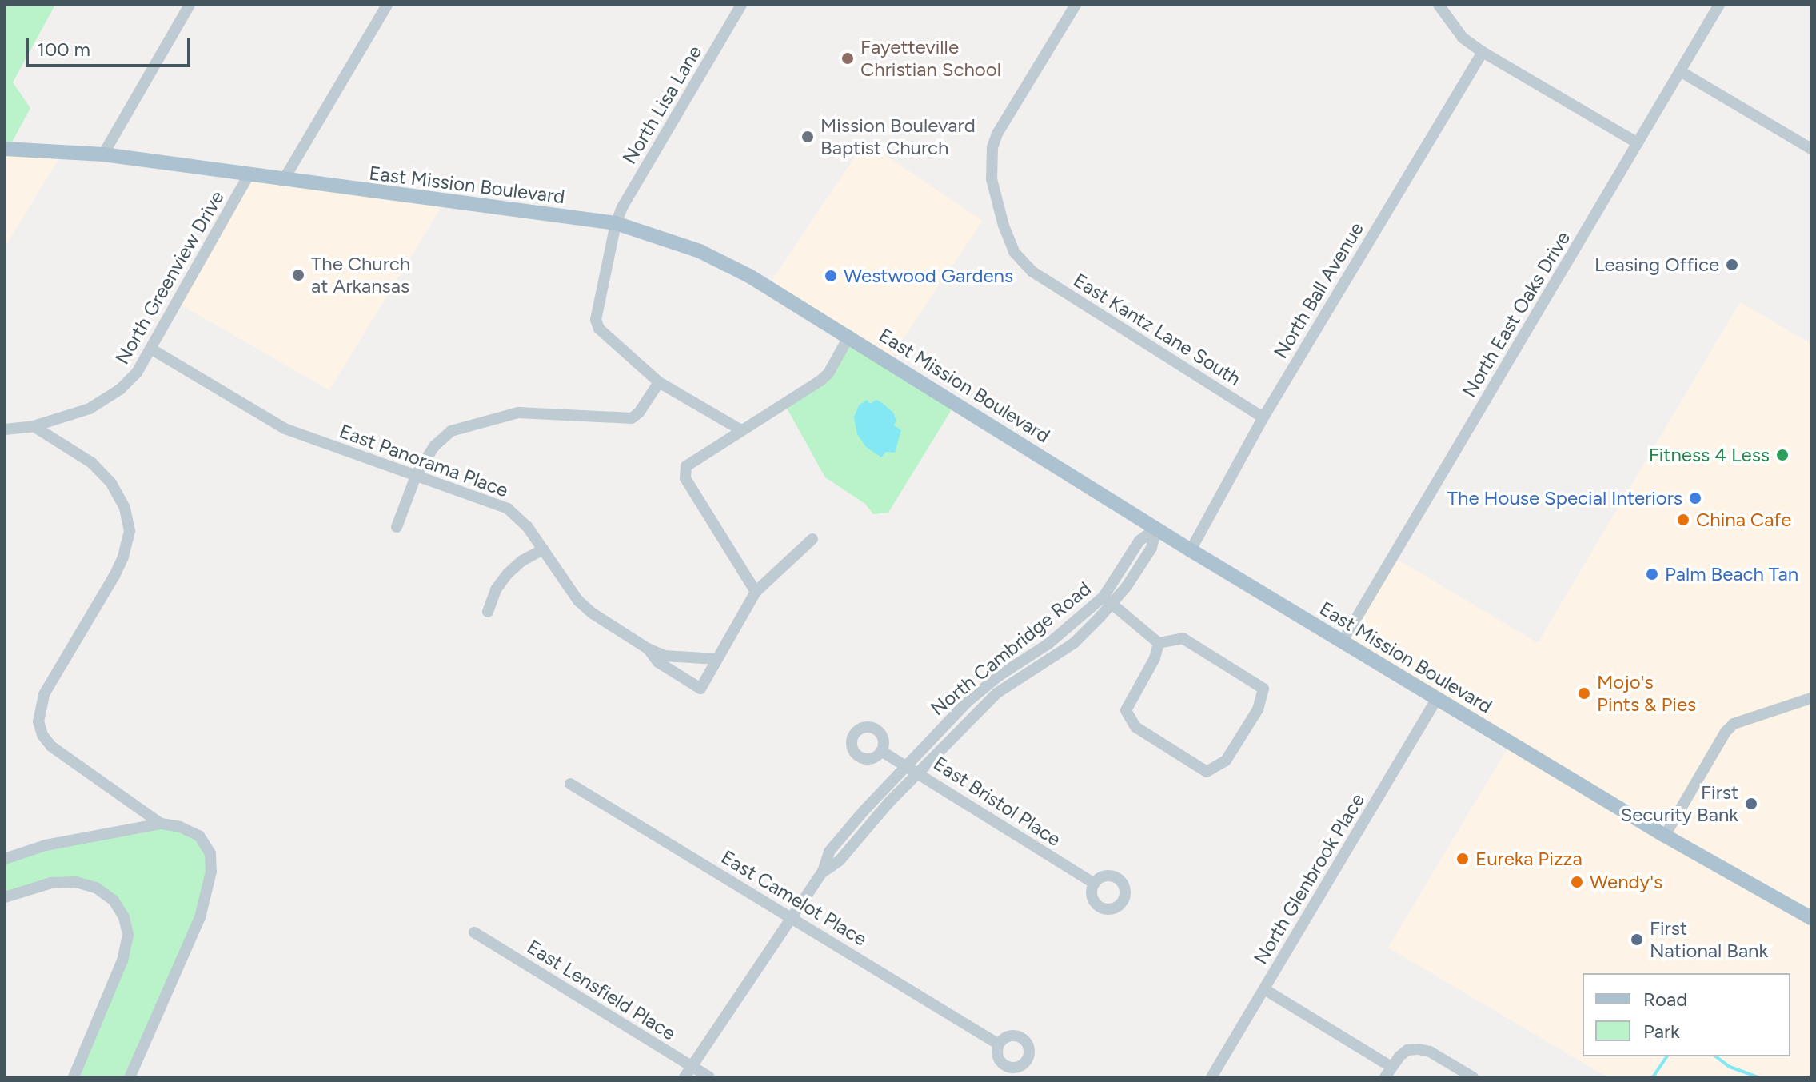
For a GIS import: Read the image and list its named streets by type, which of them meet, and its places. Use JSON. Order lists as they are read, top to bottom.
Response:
{
  "streets": {
    "main road": ["East Mission Boulevard"],
    "street": [
      "North Lisa Lane",
      "North Greenview Drive",
      "North Ball Avenue",
      "North East Oaks Drive",
      "East Kantz Lane South",
      "East Panorama Place",
      "North Cambridge Road",
      "East Bristol Place",
      "North Glenbrook Place",
      "East Camelot Place",
      "East Lensfield Place"
    ]
  },
  "crossings": [
    ["North Lisa Lane", "East Mission Boulevard"],
    ["East Mission Boulevard", "North Greenview Drive"],
    ["East Mission Boulevard", "North Ball Avenue"],
    ["East Mission Boulevard", "North East Oaks Drive"],
    ["East Mission Boulevard", "North Cambridge Road"],
    ["East Mission Boulevard", "North Glenbrook Place"],
    ["North Greenview Drive", "East Panorama Place"],
    ["North Ball Avenue", "East Kantz Lane South"],
    ["North Cambridge Road", "East Bristol Place"],
    ["North Cambridge Road", "East Camelot Place"],
    ["North Cambridge Road", "East Lensfield Place"]
  ],
  "places": [
    "Fayetteville Christian School",
    "Mission Boulevard Baptist Church",
    "Leasing Office",
    "The Church at Arkansas",
    "Westwood Gardens",
    "Fitness 4 Less",
    "The House Special Interiors",
    "China Cafe",
    "Palm Beach Tan",
    "Mojo's Pints & Pies",
    "First Security Bank",
    "Eureka Pizza",
    "Wendy's",
    "First National Bank"
  ],
  "legend": ["Road", "Park"],
  "scale_bar": "100 m"
}
